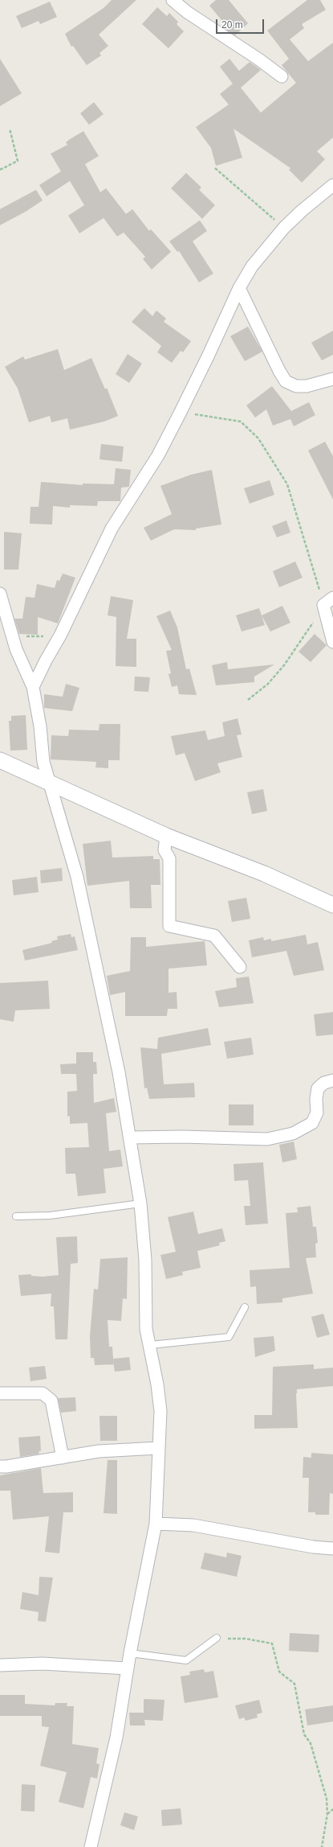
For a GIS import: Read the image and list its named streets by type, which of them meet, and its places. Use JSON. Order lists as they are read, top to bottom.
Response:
{
  "scale_bar": "20 m"
}
